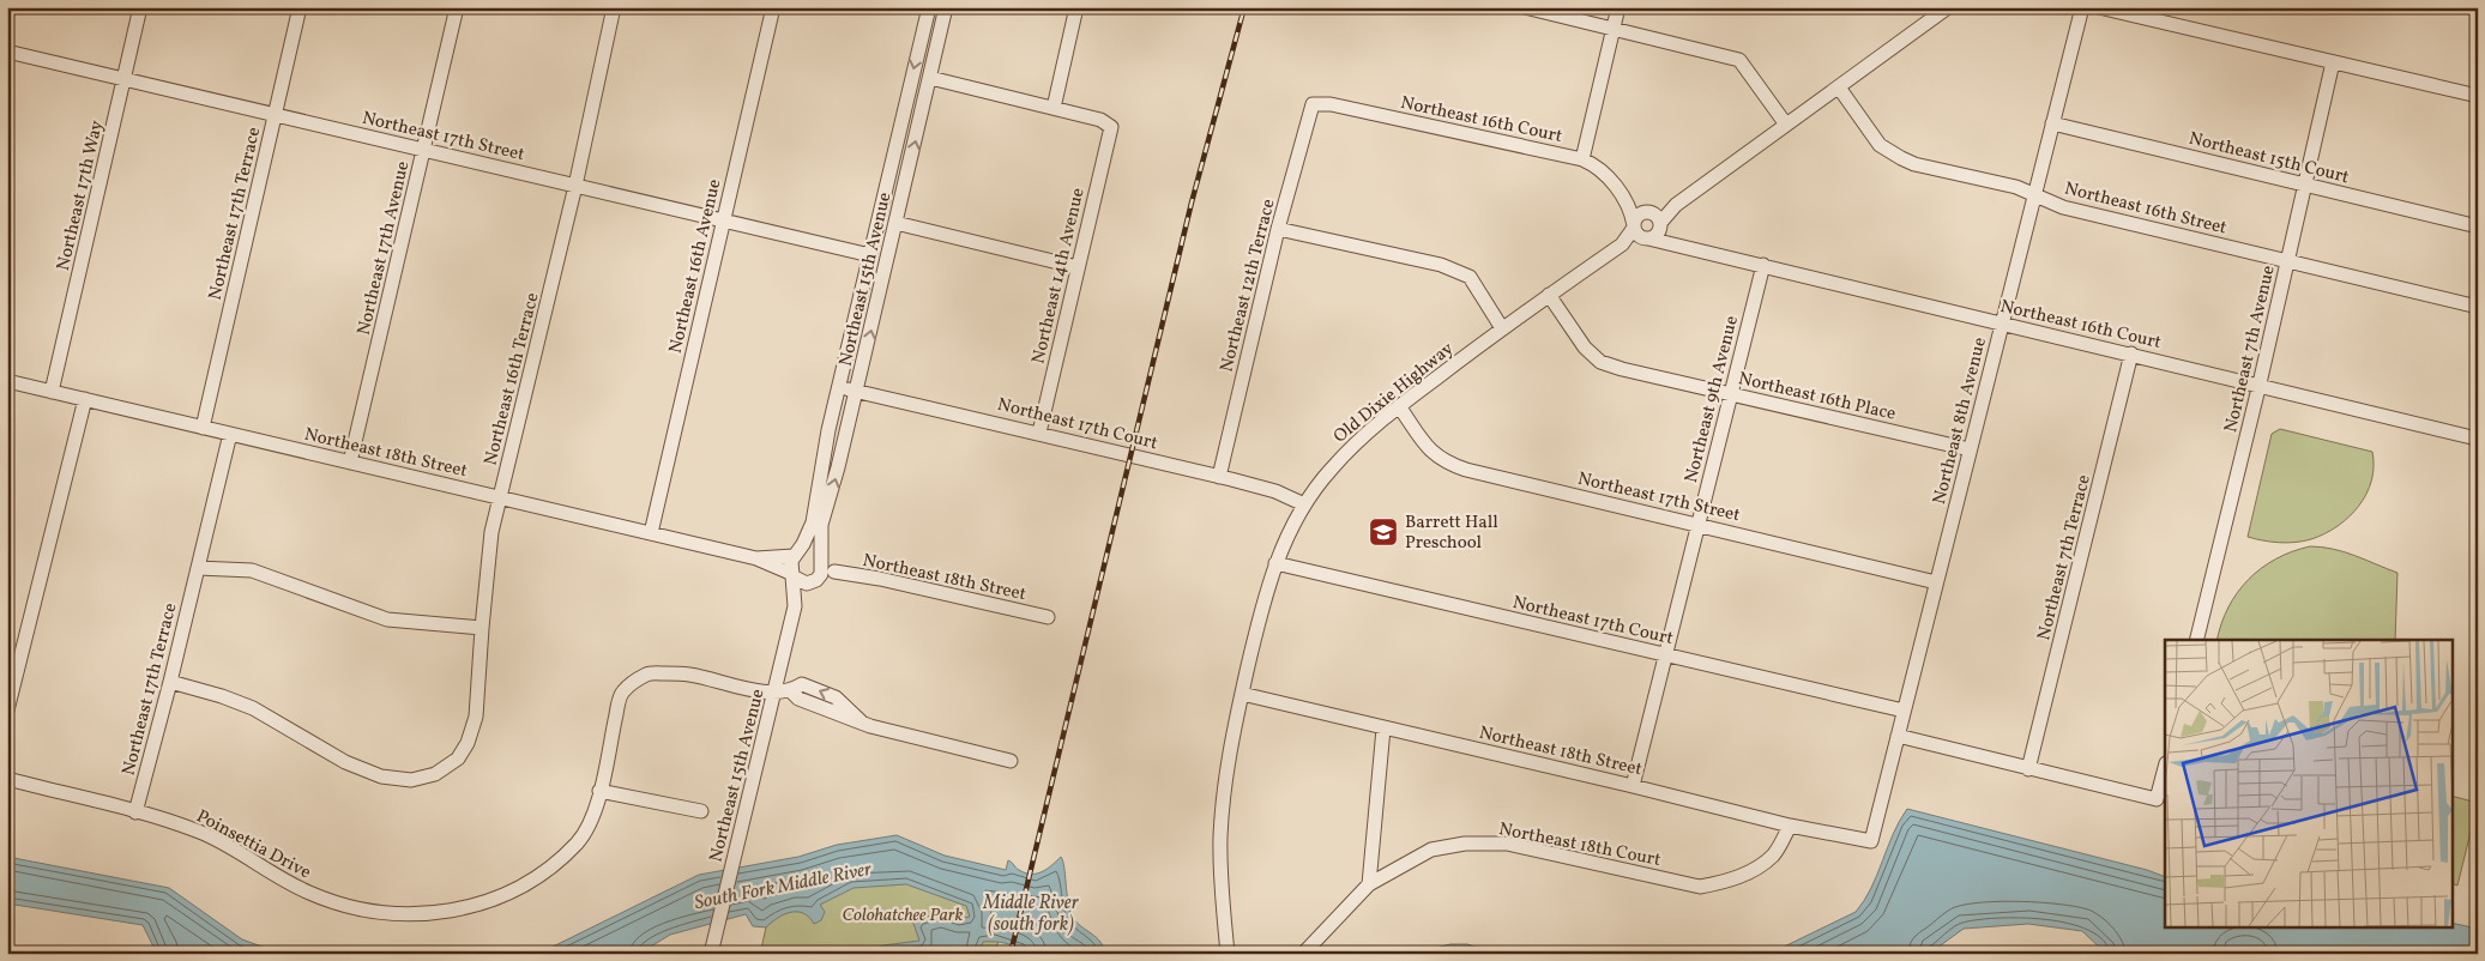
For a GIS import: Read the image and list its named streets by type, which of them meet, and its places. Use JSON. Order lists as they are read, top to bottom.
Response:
{
  "streets": {
    "street": [
      "Northeast 16th Court",
      "Northeast 17th Street",
      "Northeast 15th Court",
      "Northeast 17th Way",
      "Northeast 16th Street",
      "Northeast 17th Terrace",
      "Northeast 17th Avenue",
      "Northeast 16th Avenue",
      "Northeast 14th Avenue",
      "Northeast 15th Avenue",
      "Northeast 12th Terrace",
      "Northeast 7th Avenue",
      "Northeast 16th Terrace",
      "Old Dixie Highway",
      "Northeast 16th Place",
      "Northeast 9th Avenue",
      "Northeast 8th Avenue",
      "Northeast 17th Court",
      "Northeast 18th Street",
      "Northeast 7th Terrace",
      "Poinsettia Drive",
      "Northeast 18th Court"
    ]
  },
  "crossings": [
    ["Northeast 16th Court", "Northeast 12th Terrace"],
    ["Northeast 16th Court", "Northeast 7th Avenue"],
    ["Northeast 16th Court", "Old Dixie Highway"],
    ["Northeast 16th Court", "Northeast 9th Avenue"],
    ["Northeast 16th Court", "Northeast 8th Avenue"],
    ["Northeast 16th Court", "Northeast 7th Terrace"],
    ["Northeast 17th Street", "Northeast 17th Way"],
    ["Northeast 17th Street", "Northeast 17th Terrace"],
    ["Northeast 17th Street", "Northeast 17th Avenue"],
    ["Northeast 17th Street", "Northeast 16th Avenue"],
    ["Northeast 17th Street", "Northeast 15th Avenue"],
    ["Northeast 17th Street", "Northeast 16th Terrace"],
    ["Northeast 17th Street", "Old Dixie Highway"],
    ["Northeast 17th Street", "Northeast 9th Avenue"],
    ["Northeast 17th Street", "Northeast 8th Avenue"],
    ["Northeast 15th Court", "Northeast 7th Avenue"],
    ["Northeast 15th Court", "Northeast 8th Avenue"],
    ["Northeast 17th Way", "Northeast 18th Street"],
    ["Northeast 16th Street", "Northeast 7th Avenue"],
    ["Northeast 16th Street", "Northeast 8th Avenue"],
    ["Northeast 17th Terrace", "Northeast 16th Terrace"],
    ["Northeast 17th Terrace", "Northeast 18th Street"],
    ["Northeast 17th Terrace", "Poinsettia Drive"],
    ["Northeast 17th Avenue", "Northeast 18th Street"],
    ["Northeast 16th Avenue", "Northeast 18th Street"],
    ["Northeast 14th Avenue", "Northeast 17th Court"],
    ["Northeast 15th Avenue", "Northeast 17th Court"],
    ["Northeast 15th Avenue", "Northeast 18th Street"],
    ["Northeast 15th Avenue", "Poinsettia Drive"],
    ["Northeast 12th Terrace", "Northeast 17th Court"],
    ["Northeast 16th Terrace", "Northeast 18th Street"],
    ["Old Dixie Highway", "Northeast 16th Place"],
    ["Old Dixie Highway", "Northeast 17th Court"],
    ["Old Dixie Highway", "Northeast 18th Street"],
    ["Northeast 16th Place", "Northeast 9th Avenue"],
    ["Northeast 16th Place", "Northeast 8th Avenue"],
    ["Northeast 9th Avenue", "Northeast 17th Court"],
    ["Northeast 9th Avenue", "Northeast 18th Street"],
    ["Northeast 8th Avenue", "Northeast 17th Court"],
    ["Northeast 8th Avenue", "Northeast 18th Street"],
    ["Northeast 18th Street", "Northeast 18th Court"]
  ],
  "water": ["South Fork Middle River", "Middle River (south fork)"],
  "parks": ["Colohatchee Park"],
  "places": {
    "school or university": ["Barrett Hall Preschool"]
  }
}
